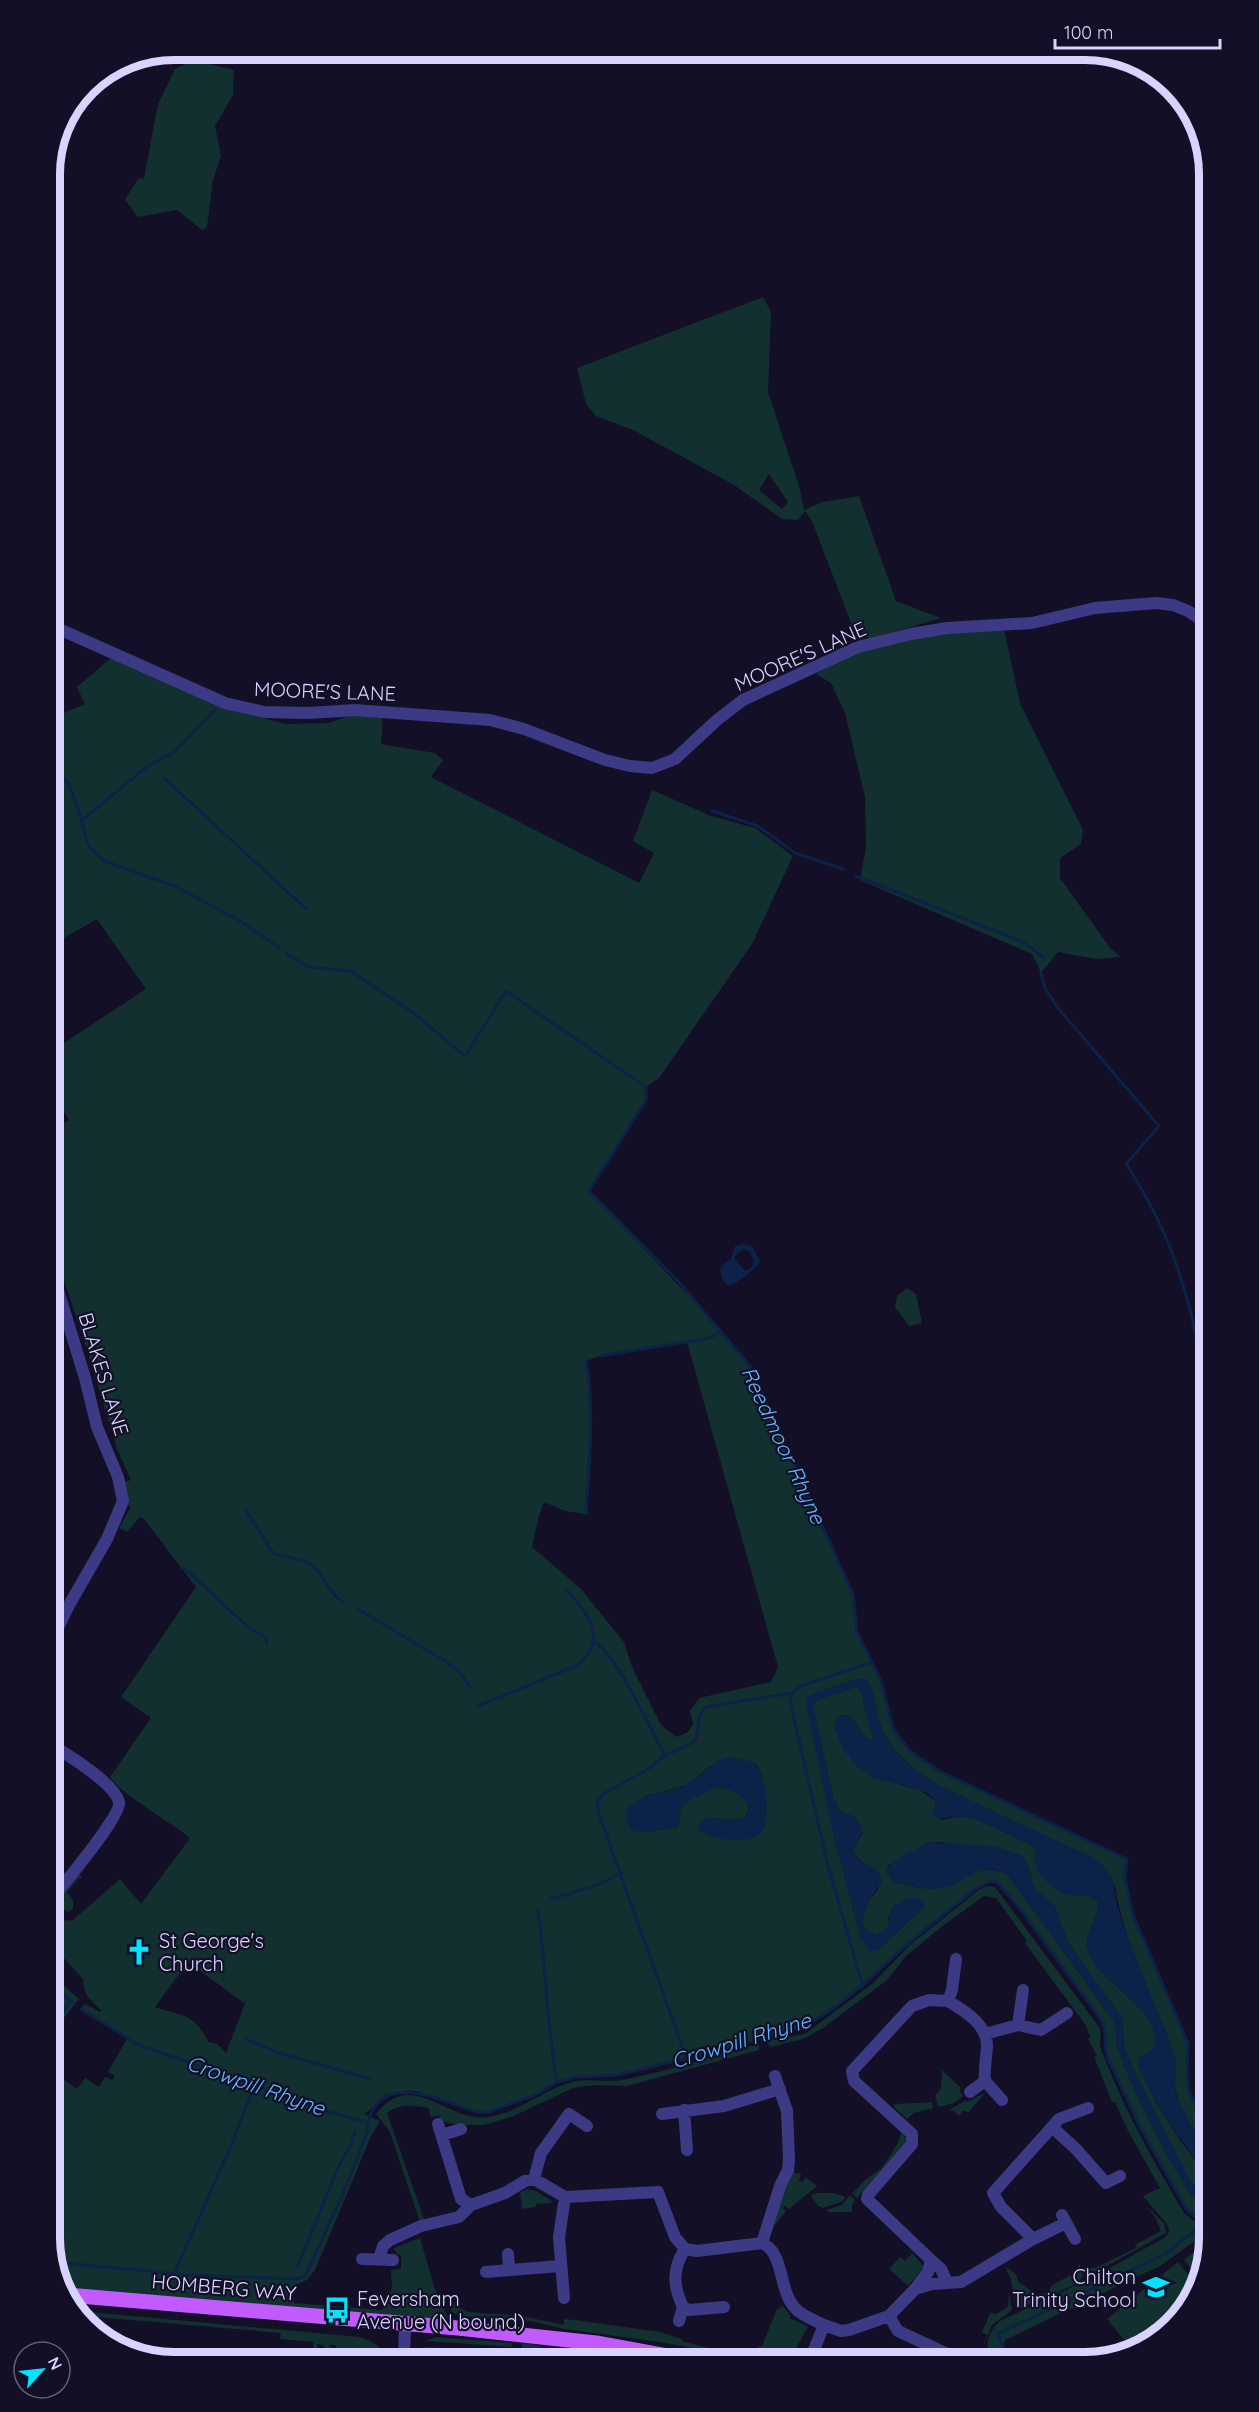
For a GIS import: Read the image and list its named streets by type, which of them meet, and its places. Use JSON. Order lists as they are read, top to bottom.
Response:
{
  "streets": {
    "main road": ["HOMBERG WAY"],
    "street": ["MOORE'S LANE", "BLAKES LANE"]
  },
  "water": ["Reedmoor Rhyne", "Crowpill Rhyne"],
  "places": {
    "church": ["St George's Church"],
    "school or university": ["Chilton Trinity School"],
    "bus stop": ["Feversham Avenue (N bound)"]
  },
  "scale_bar": "100 m",
  "north": "top right"
}
